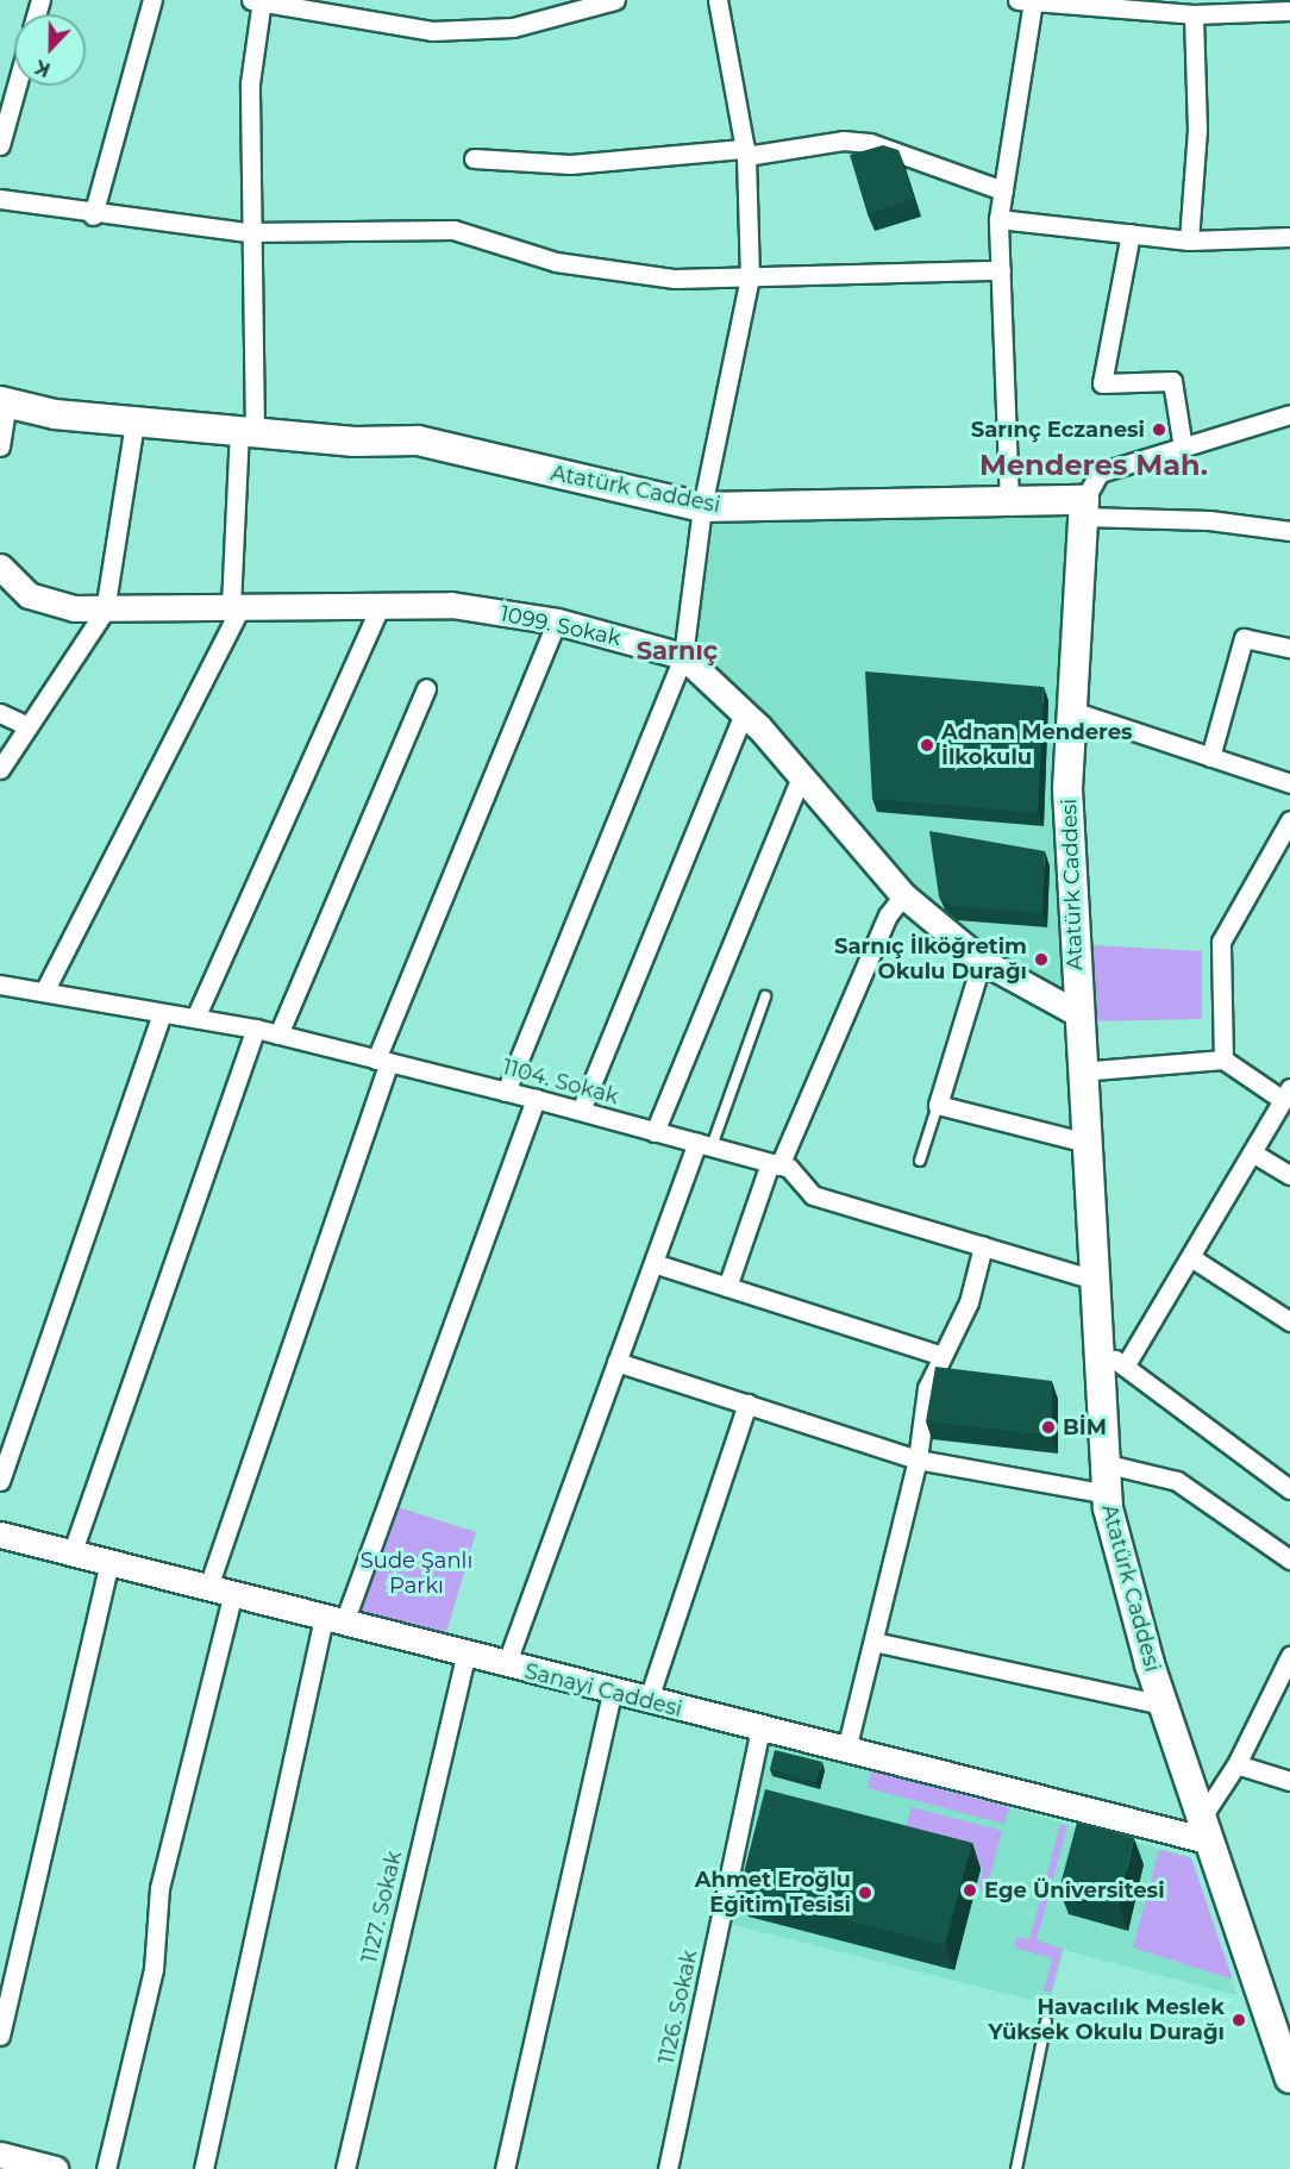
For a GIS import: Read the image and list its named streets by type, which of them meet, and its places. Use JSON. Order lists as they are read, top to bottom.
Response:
{
  "streets": {
    "main road": ["Atatürk Caddesi"],
    "street": [
      "1099. Sokak",
      "1104. Sokak",
      "Sanayi Caddesi",
      "1127. Sokak",
      "1126. Sokak"
    ]
  },
  "crossings": [
    ["Atatürk Caddesi", "1099. Sokak"],
    ["Atatürk Caddesi", "1104. Sokak"],
    ["Atatürk Caddesi", "Sanayi Caddesi"],
    ["Sanayi Caddesi", "1127. Sokak"],
    ["Sanayi Caddesi", "1126. Sokak"]
  ],
  "districts": ["Menderes Mah.", "Sarnıç"],
  "parks": ["Sude Şanlı Parkı"],
  "places": [
    "Sarınç Eczanesi",
    "Adnan Menderes İlkokulu",
    "Sarnıç İlköğretim Okulu Durağı",
    "BİM",
    "Ege Üniversitesi",
    "Ahmet Eroğlu Eğitim Tesisi",
    "Havacılık Meslek Yüksek Okulu Durağı"
  ],
  "north": "bottom"
}
